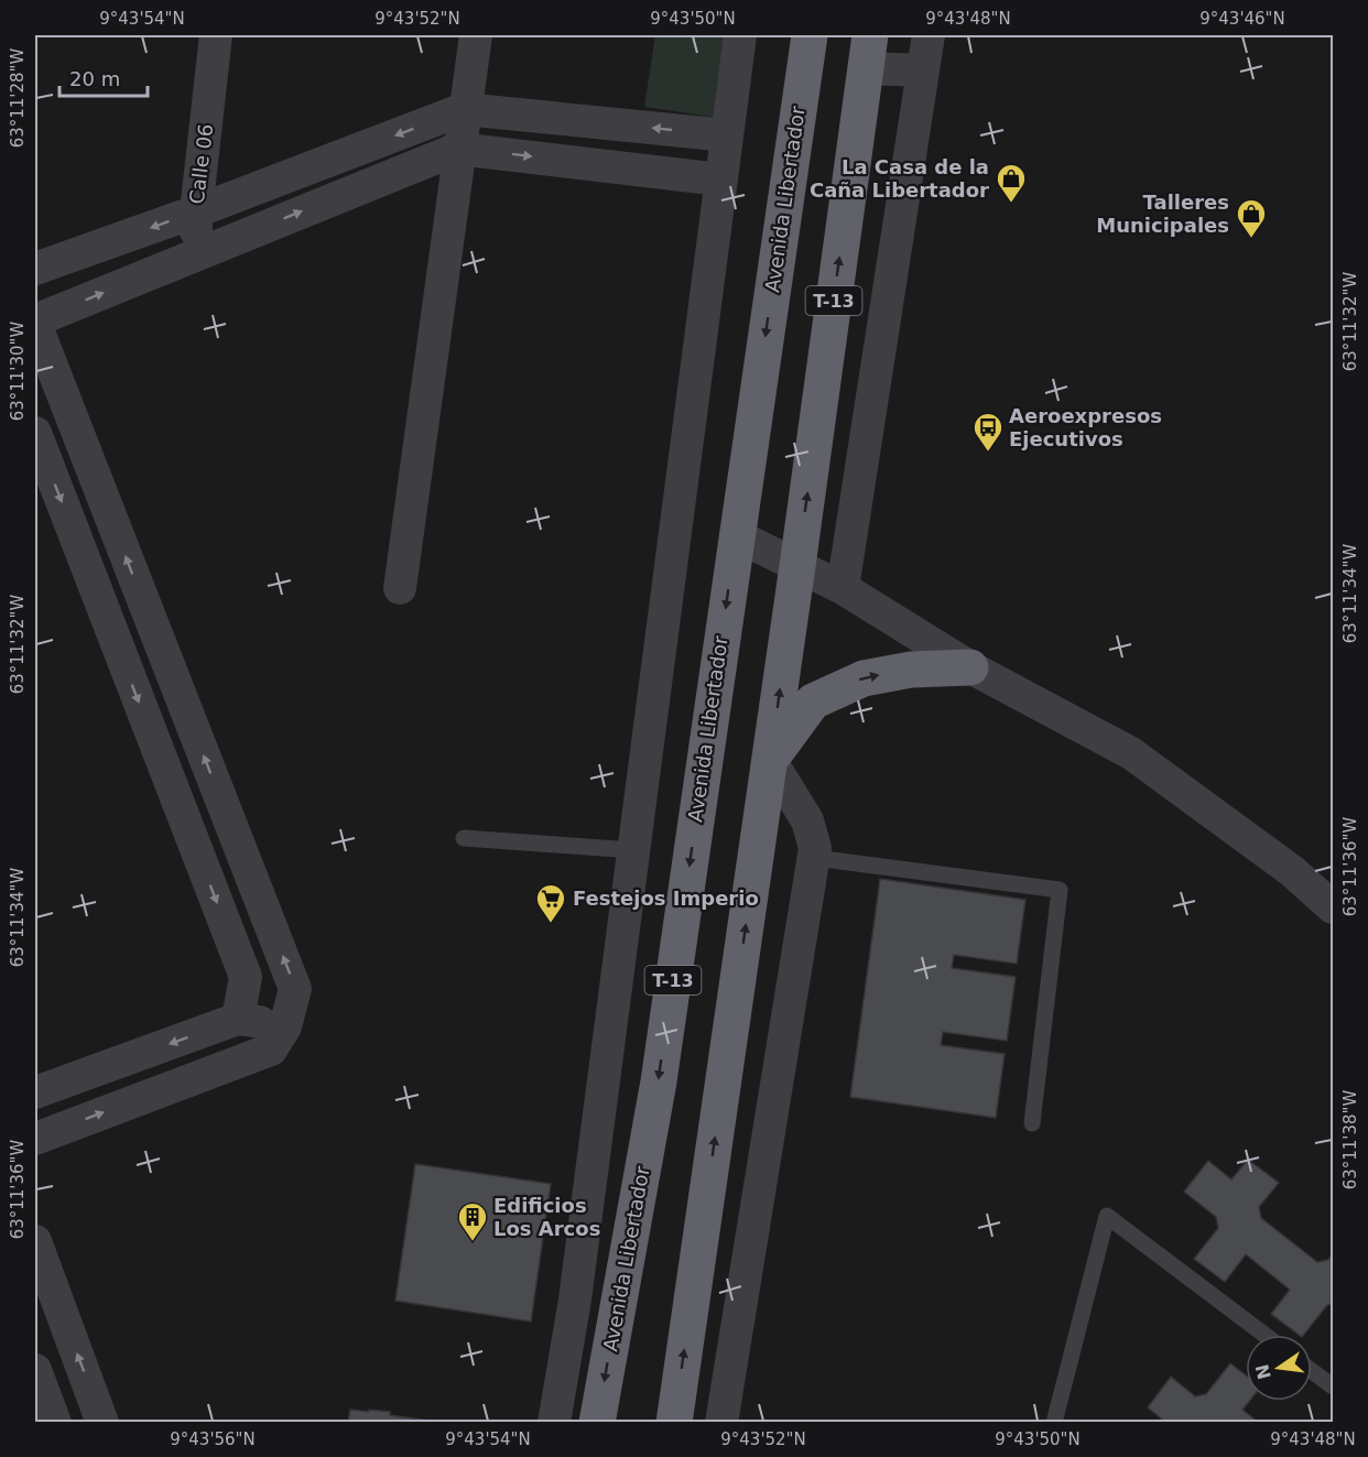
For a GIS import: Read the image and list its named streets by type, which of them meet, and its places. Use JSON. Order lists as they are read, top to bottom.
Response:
{
  "streets": {
    "highway": ["Avenida Libertador", "T-13"],
    "street": ["Calle 06"]
  },
  "places": {
    "shop": ["La Casa de la Caña Libertador", "Talleres Municipales"],
    "bus stop": ["Aeroexpresos Ejecutivos"],
    "supermarket": ["Festejos Imperio"],
    "building": ["Edificios Los Arcos"]
  },
  "scale_bar": "20 m",
  "north": "left",
  "coordinates": [
    "9°43'54\"N",
    "9°43'52\"N",
    "9°43'50\"N",
    "9°43'48\"N",
    "9°43'46\"N",
    "63°11'28\"W",
    "63°11'32\"W",
    "63°11'30\"W",
    "63°11'34\"W",
    "63°11'36\"W",
    "63°11'38\"W",
    "9°43'56\"N"
  ]
}
